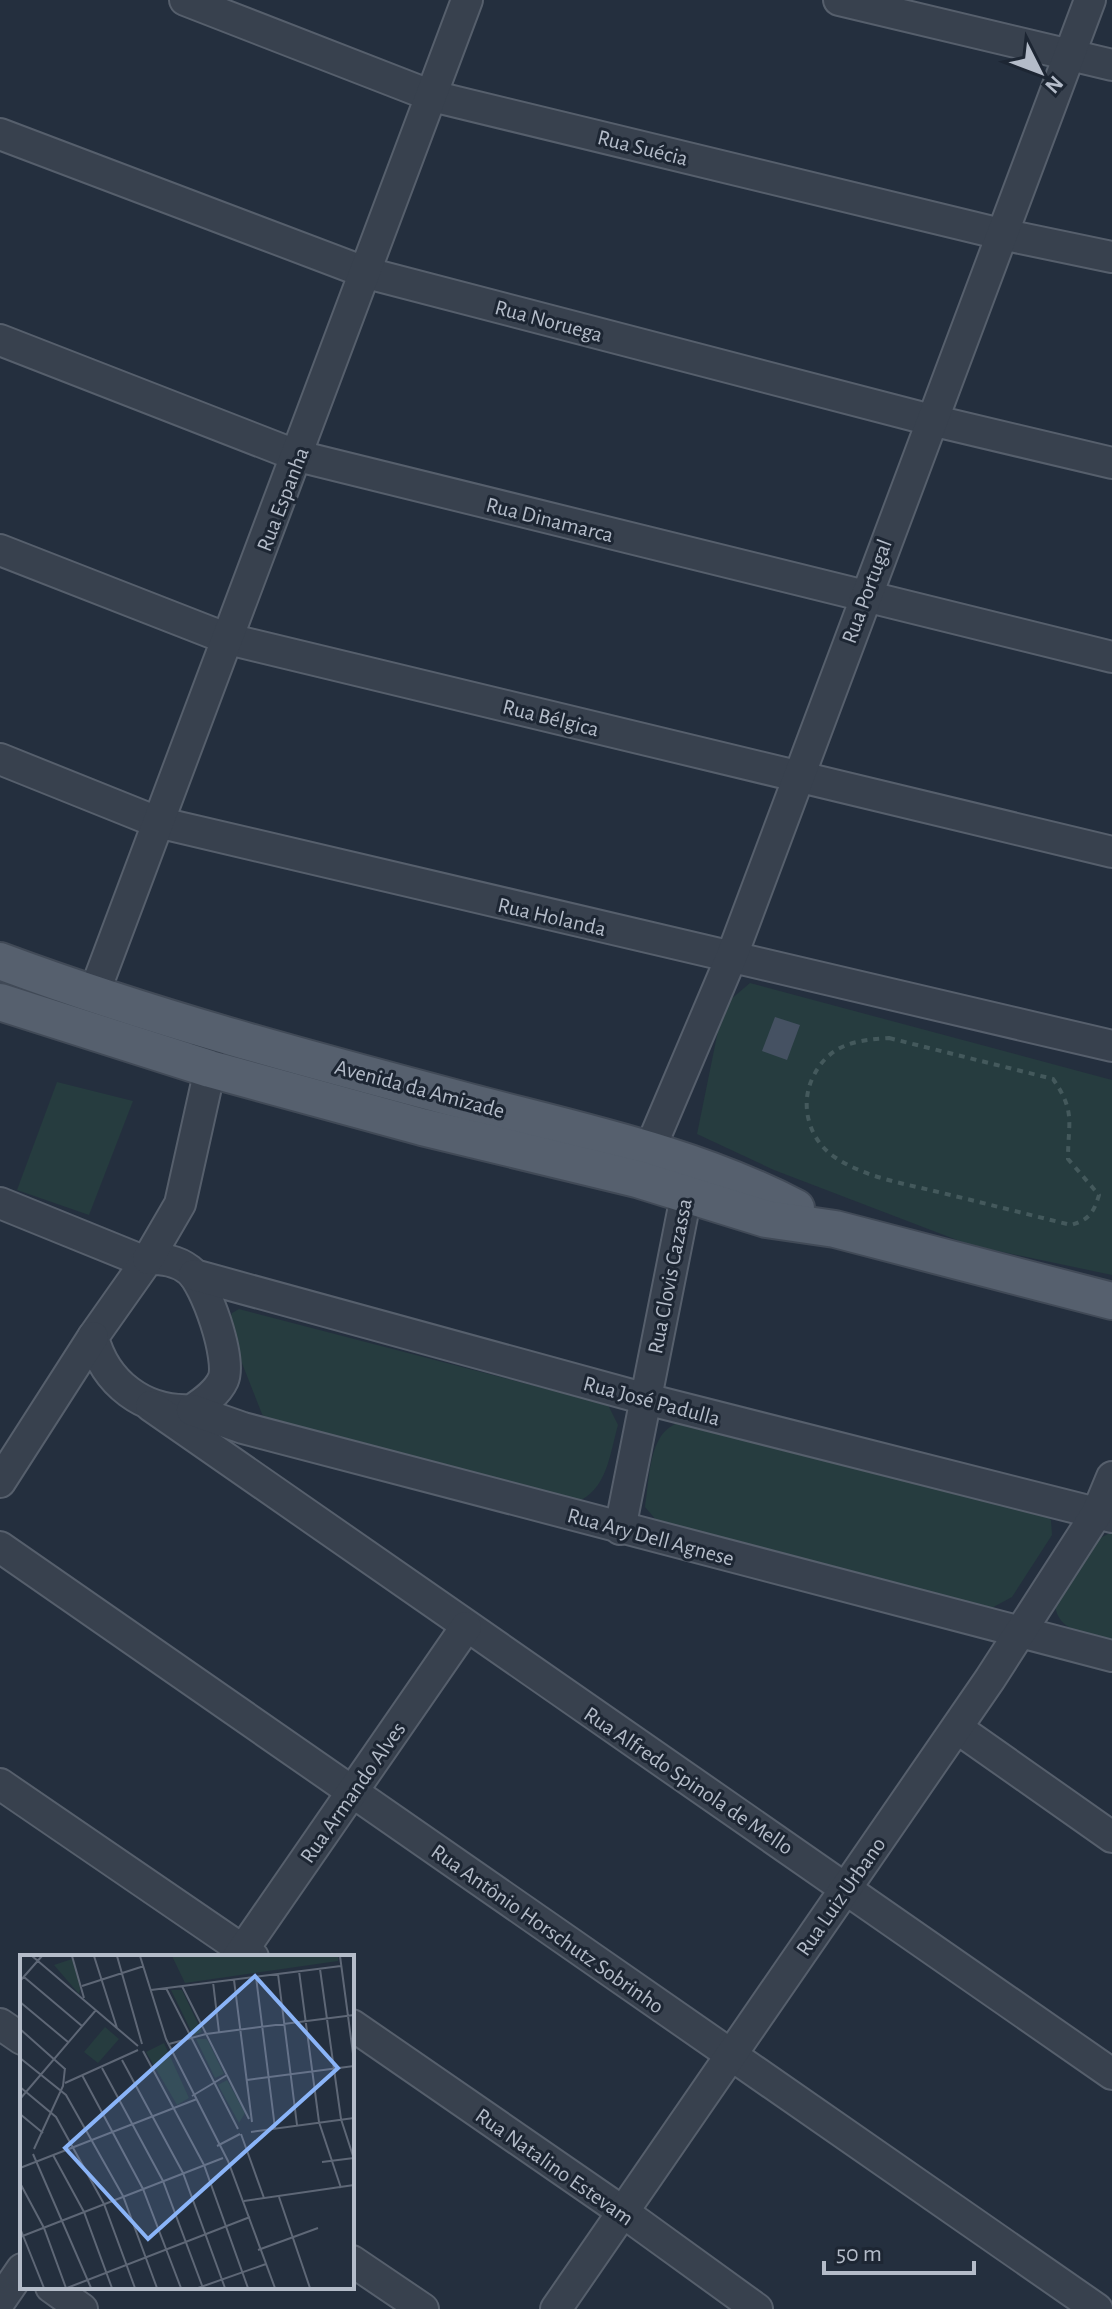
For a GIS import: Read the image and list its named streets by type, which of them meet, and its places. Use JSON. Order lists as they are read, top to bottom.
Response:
{
  "streets": {
    "main road": ["Avenida da Amizade"],
    "street": [
      "Rua Suécia",
      "Rua Noruega",
      "Rua Espanha",
      "Rua Dinamarca",
      "Rua Portugal",
      "Rua Bélgica",
      "Rua Holanda",
      "Rua Clovis Cazassa",
      "Rua José Padulla",
      "Rua Ary Dell Agnese",
      "Rua Alfredo Spinola de Mello",
      "Rua Armando Alves",
      "Rua Luiz Urbano",
      "Rua Antônio Horschutz Sobrinho",
      "Rua Natalino Estevam"
    ]
  },
  "crossings": [
    ["Rua Suécia", "Rua Espanha"],
    ["Rua Suécia", "Rua Portugal"],
    ["Rua Noruega", "Rua Espanha"],
    ["Rua Noruega", "Rua Portugal"],
    ["Rua Espanha", "Rua Dinamarca"],
    ["Rua Espanha", "Rua Bélgica"],
    ["Rua Espanha", "Rua Holanda"],
    ["Rua Espanha", "Avenida da Amizade"],
    ["Rua Dinamarca", "Rua Portugal"],
    ["Rua Portugal", "Rua Bélgica"],
    ["Rua Portugal", "Rua Holanda"],
    ["Rua Portugal", "Avenida da Amizade"],
    ["Avenida da Amizade", "Rua Clovis Cazassa"],
    ["Rua Clovis Cazassa", "Rua José Padulla"],
    ["Rua Clovis Cazassa", "Rua Ary Dell Agnese"],
    ["Rua José Padulla", "Rua Ary Dell Agnese"],
    ["Rua José Padulla", "Rua Alfredo Spinola de Mello"],
    ["Rua José Padulla", "Rua Luiz Urbano"],
    ["Rua Ary Dell Agnese", "Rua Alfredo Spinola de Mello"],
    ["Rua Ary Dell Agnese", "Rua Luiz Urbano"],
    ["Rua Alfredo Spinola de Mello", "Rua Armando Alves"],
    ["Rua Alfredo Spinola de Mello", "Rua Luiz Urbano"],
    ["Rua Armando Alves", "Rua Antônio Horschutz Sobrinho"],
    ["Rua Luiz Urbano", "Rua Antônio Horschutz Sobrinho"],
    ["Rua Luiz Urbano", "Rua Natalino Estevam"]
  ],
  "scale_bar": "50 m",
  "north": "bottom right"
}
